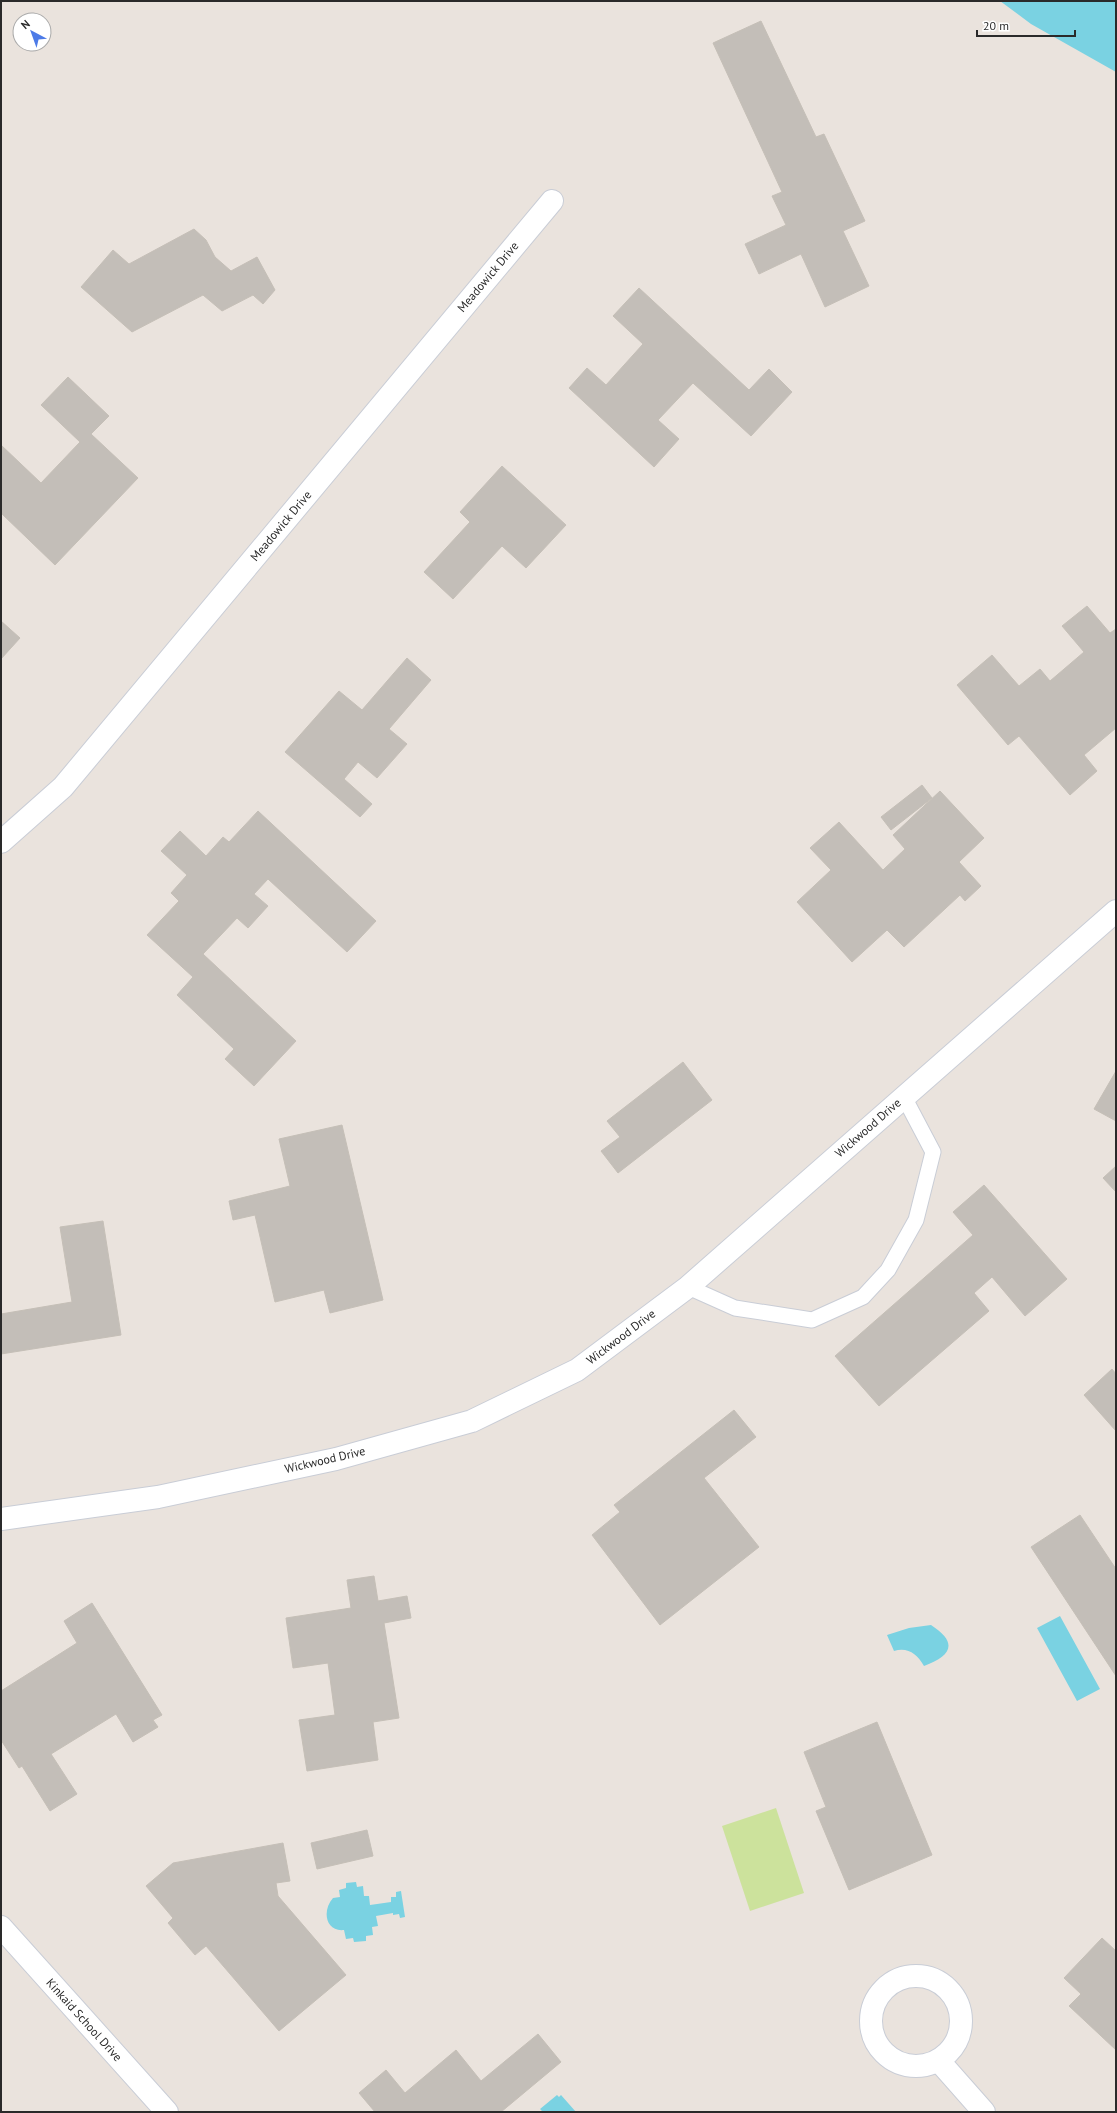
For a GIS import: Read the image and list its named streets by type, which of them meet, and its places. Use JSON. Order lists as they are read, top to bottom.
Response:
{
  "streets": {
    "street": ["Meadowick Drive", "Wickwood Drive", "Kinkaid School Drive"]
  },
  "scale_bar": "20 m",
  "north": "top left"
}
